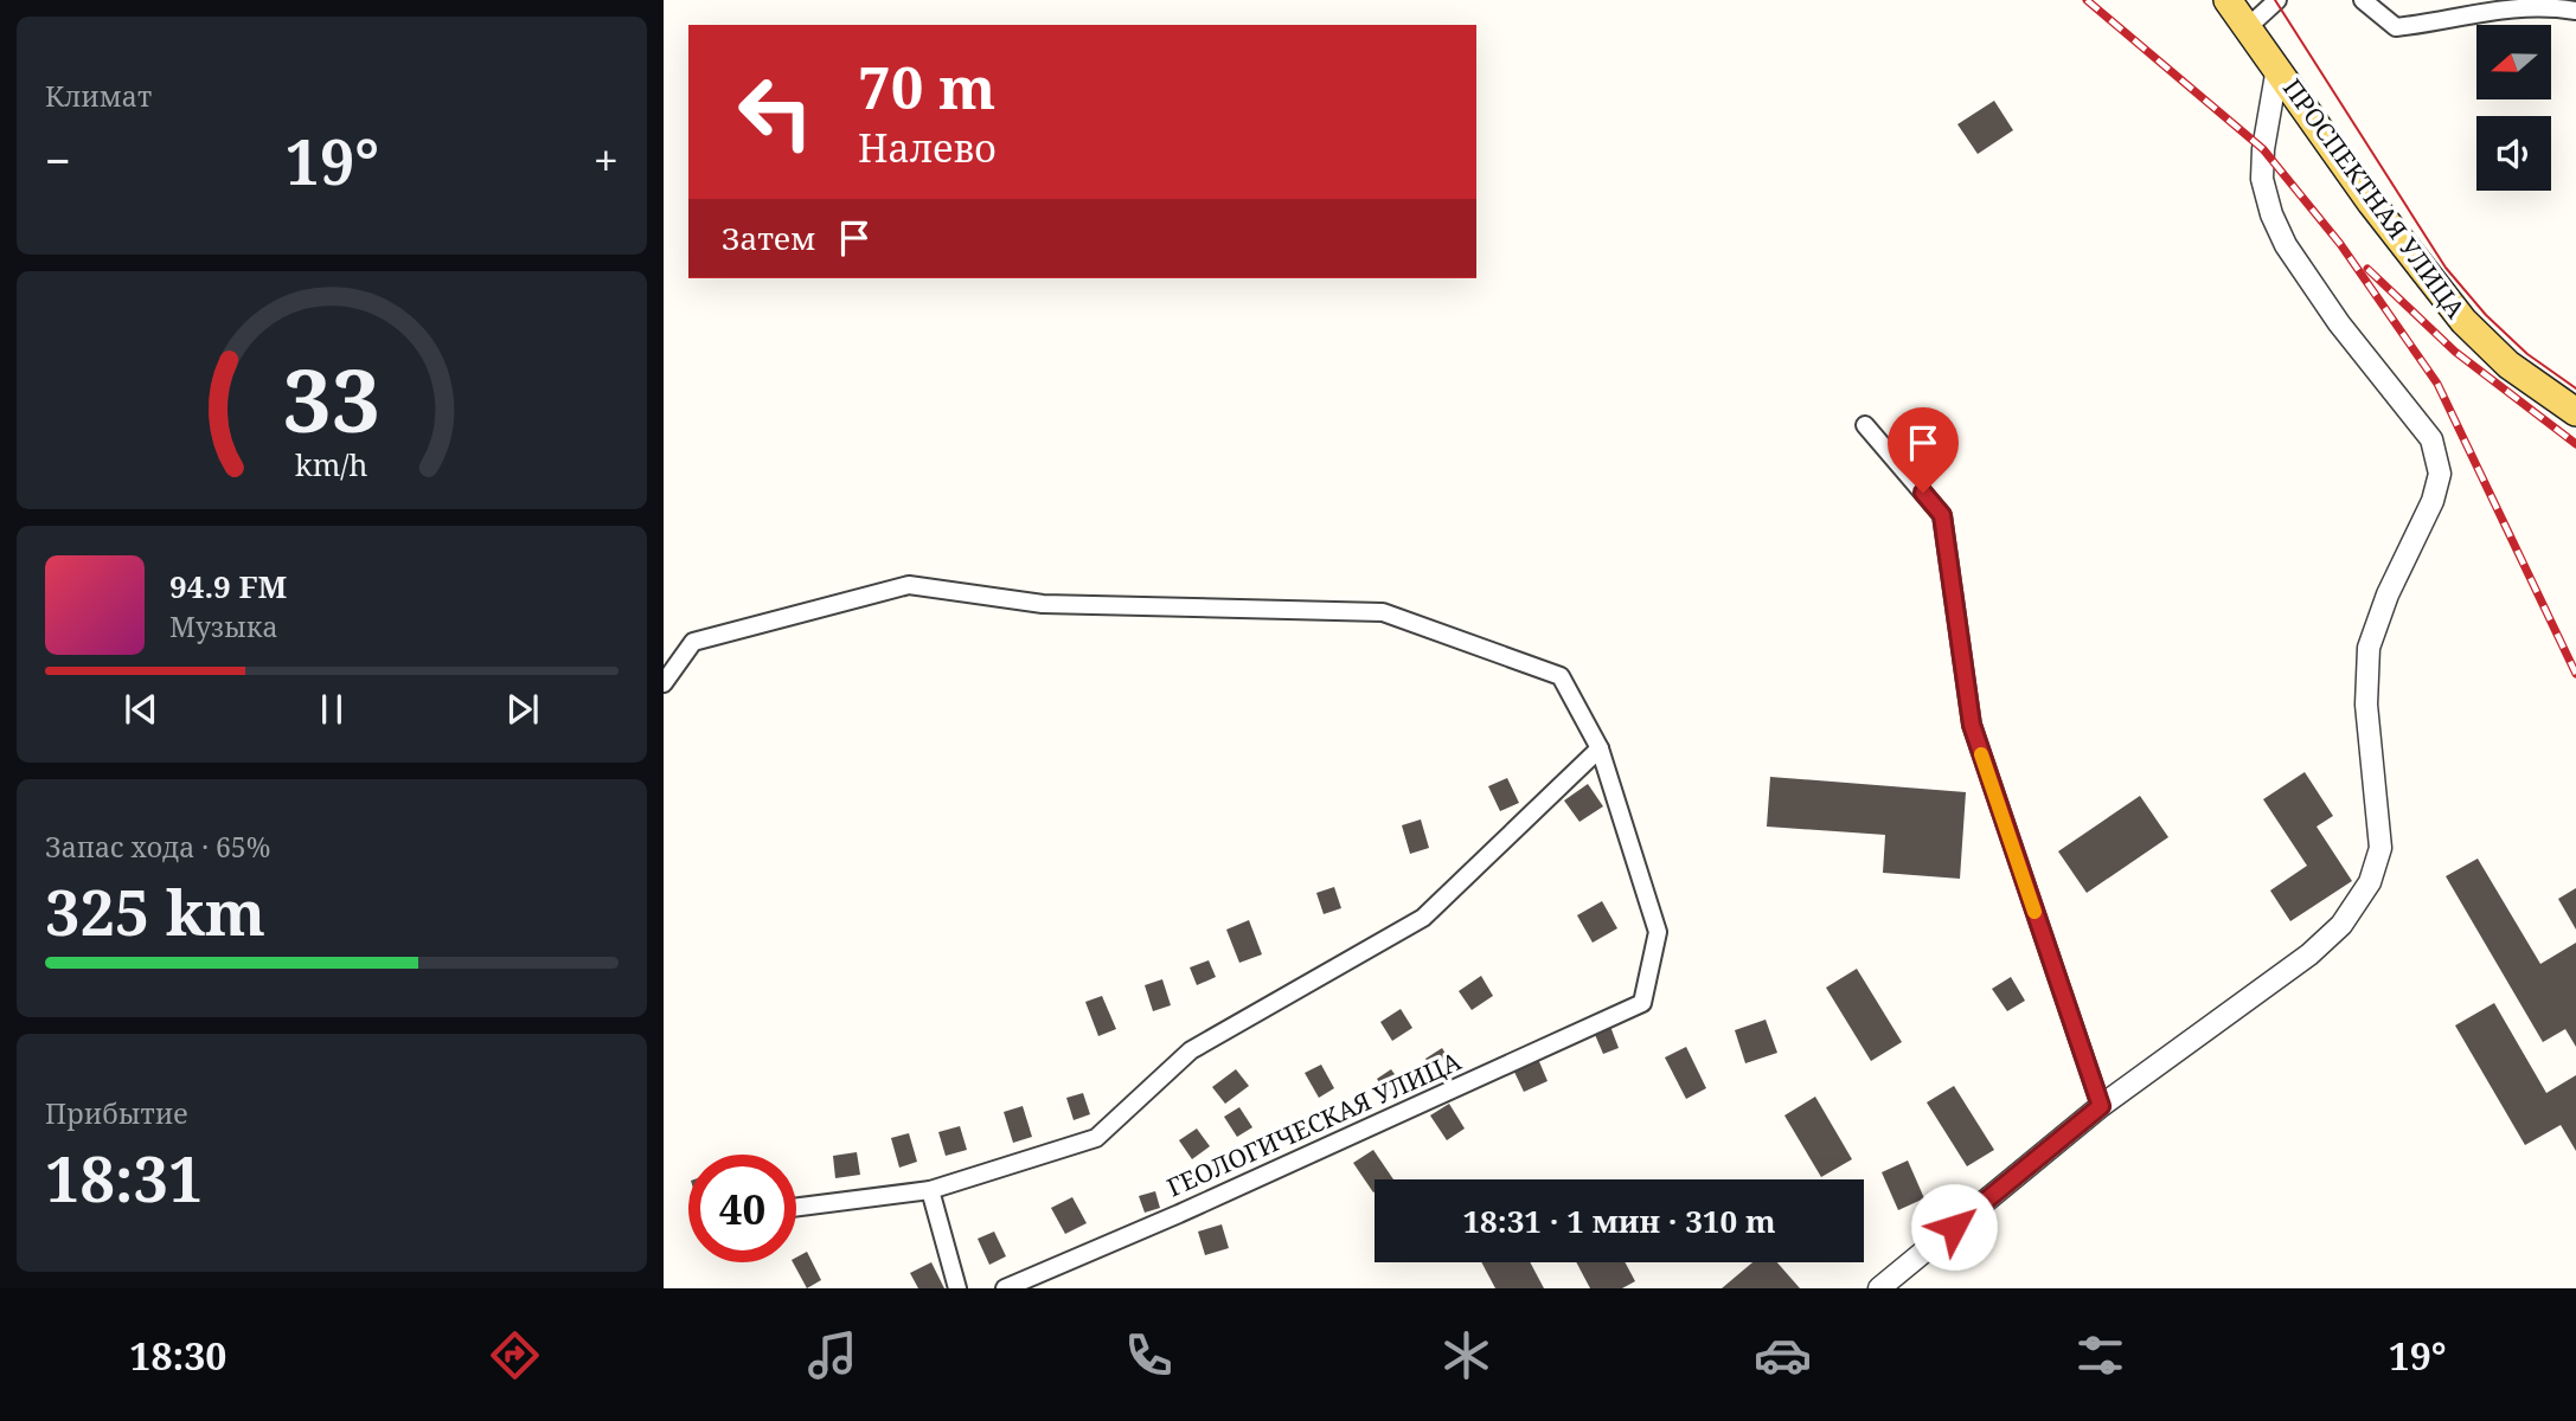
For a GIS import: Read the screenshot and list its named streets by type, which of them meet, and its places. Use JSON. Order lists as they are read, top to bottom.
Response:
{
  "streets": {
    "main road": ["ПРОСПЕКТНАЯ УЛИЦА"],
    "street": ["ГЕОЛОГИЧЕСКАЯ УЛИЦА"]
  },
  "north": "left",
  "page": {
    "tile": [
      "Климат",
      ["Запас хода · 65%", "325 km"],
      ["Прибытие", "18:31"]
    ],
    "turn": ["70 m", "Налево"],
    "heat": ["−", "19°", "+"],
    "then": "Затем",
    "song": ["94.9 FM", "Музыка"],
    "limit": "40",
    "trip": "18:31 · 1 мин · 310 m",
    "tabs": ["18:30", "19°"],
    "gauge": ["33", "km/h"]
  }
}
